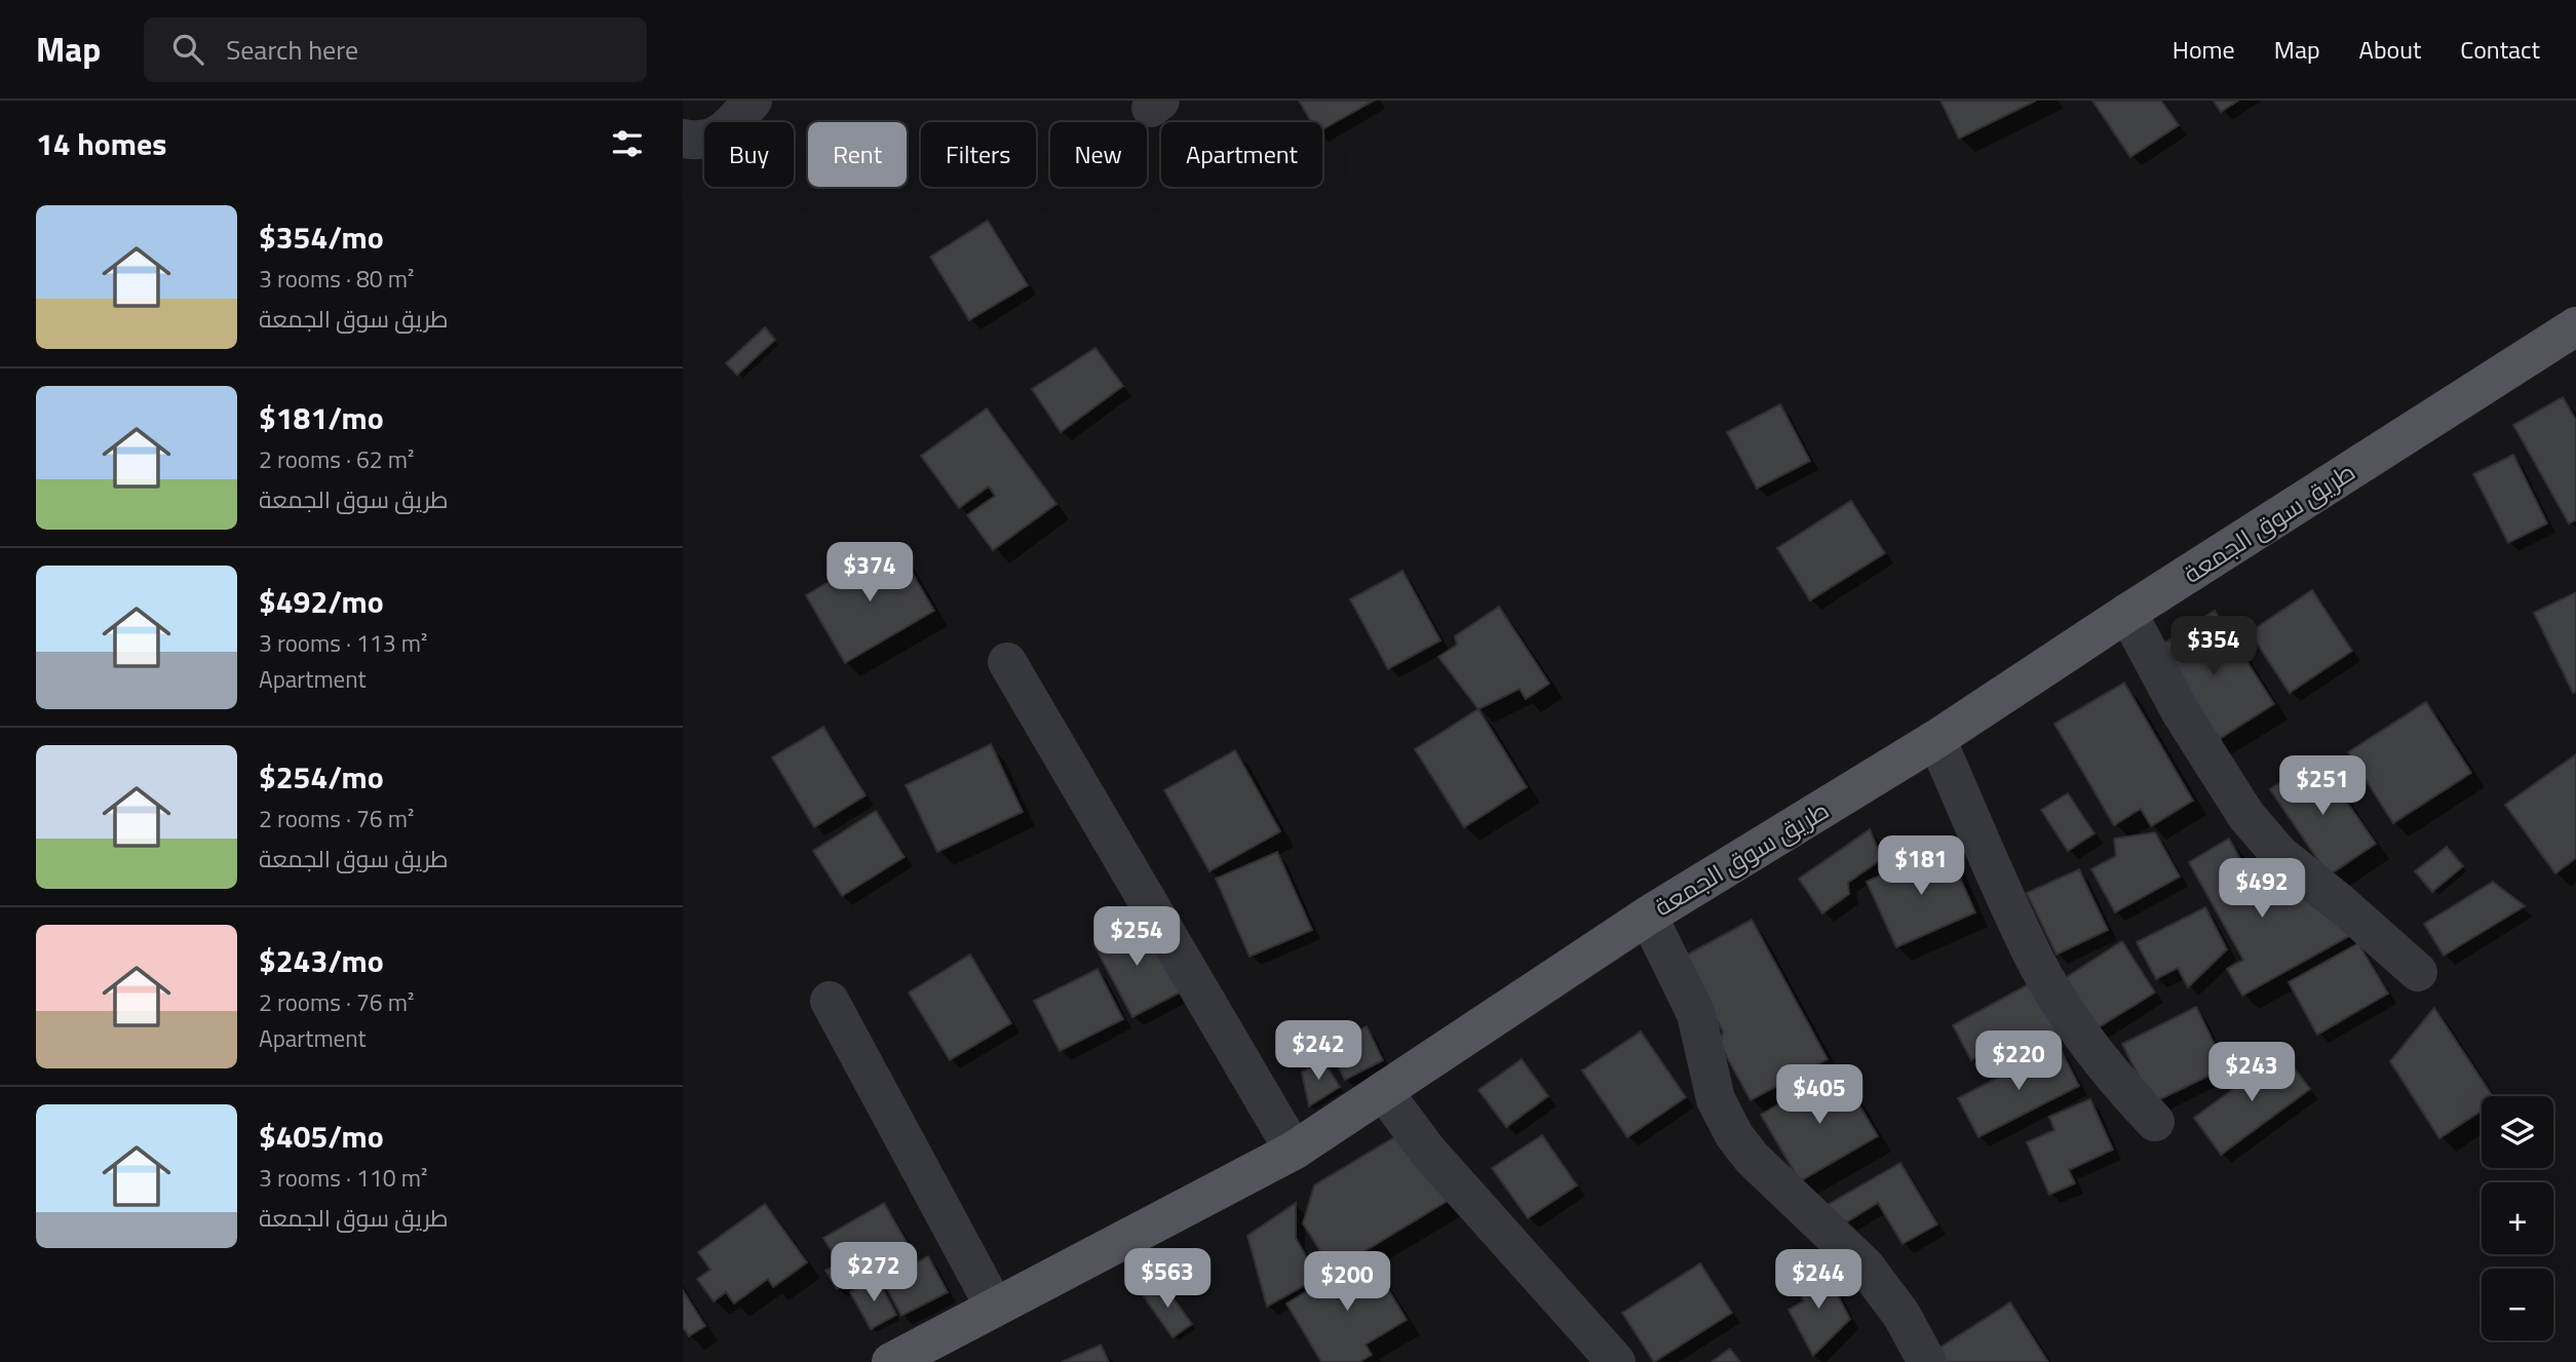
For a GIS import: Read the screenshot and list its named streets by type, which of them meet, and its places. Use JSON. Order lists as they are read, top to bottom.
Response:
{
  "streets": {
    "main road": ["طريق سوق الجمعة"]
  },
  "page": {
    "header": "Map",
    "search": "Search here",
    "nav": [
      "Home",
      "Map",
      "About",
      "Contact"
    ],
    "heading": "14 homes",
    "chip": [
      "Buy",
      "Rent",
      "Filters",
      "New",
      "Apartment"
    ],
    "list": [
      {
        "name": "$354/mo",
        "note": "3 rooms · 80 m² · طريق سوق الجمعة"
      },
      {
        "name": "$181/mo",
        "note": "2 rooms · 62 m² · طريق سوق الجمعة"
      },
      {
        "name": "$492/mo",
        "note": "3 rooms · 113 m² · Apartment"
      },
      {
        "name": "$254/mo",
        "note": "2 rooms · 76 m² · طريق سوق الجمعة"
      },
      {
        "name": "$243/mo",
        "note": "2 rooms · 76 m² · Apartment"
      },
      {
        "name": "$405/mo",
        "note": "3 rooms · 110 m² · طريق سوق الجمعة"
      }
    ],
    "price": [
      "$374",
      "$354",
      "$251",
      "$181",
      "$492",
      "$254",
      "$242",
      "$220",
      "$243",
      "$405",
      "$272",
      "$563",
      "$244",
      "$200"
    ],
    "map_buttons": ["+", "−"]
  }
}
